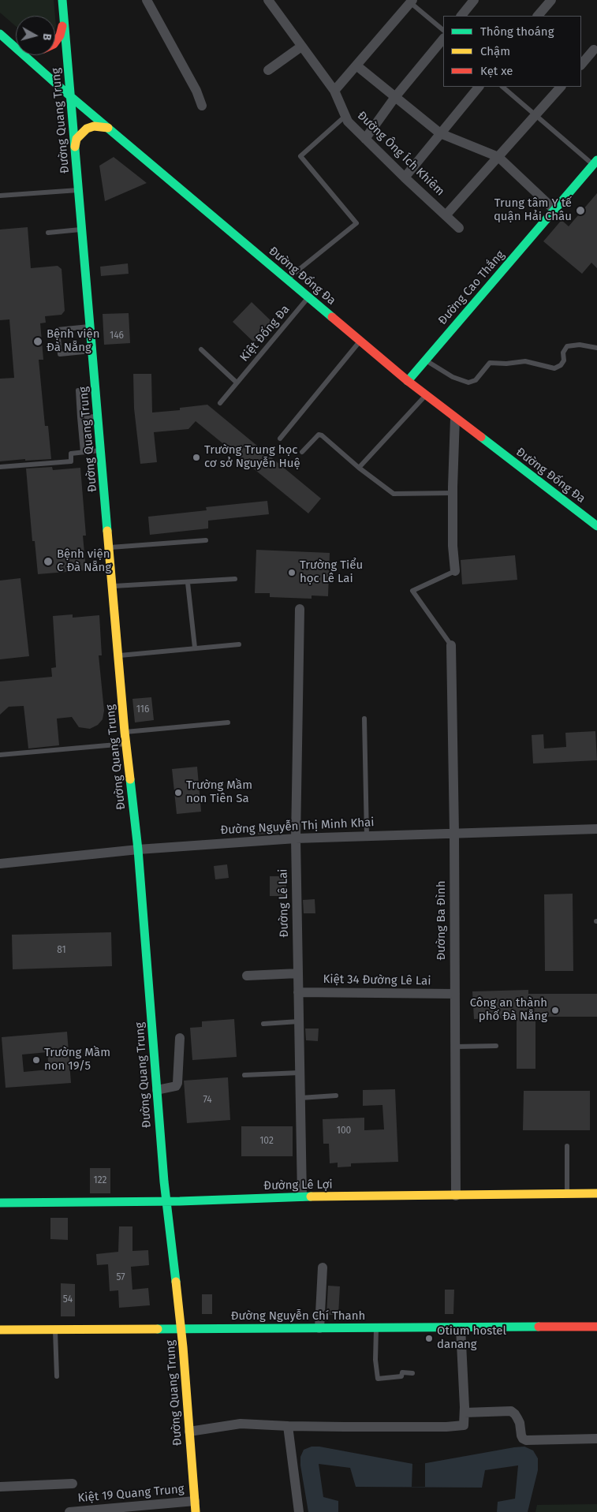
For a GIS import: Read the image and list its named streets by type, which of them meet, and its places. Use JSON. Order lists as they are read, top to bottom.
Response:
{
  "streets": {
    "main road": [
      "Đường Quang Trung",
      "Đường Đống Đa",
      "Đường Cao Thắng",
      "Đường Lê Lợi",
      "Đường Nguyễn Chí Thanh"
    ],
    "street": [
      "Đường Ông Ích Khiêm",
      "Đường Nguyễn Thị Minh Khai",
      "Đường Lê Lai",
      "Đường Ba Đình",
      "Kiệt 34 Đường Lê Lai",
      "Kiệt 19 Quang Trung"
    ],
    "lane": ["Kiệt Đống Đa"]
  },
  "crossings": [
    ["Đường Quang Trung", "Đường Đống Đa"],
    ["Đường Quang Trung", "Đường Nguyễn Thị Minh Khai"],
    ["Đường Quang Trung", "Đường Lê Lợi"],
    ["Đường Quang Trung", "Đường Nguyễn Chí Thanh"],
    ["Đường Quang Trung", "Kiệt 19 Quang Trung"],
    ["Đường Đống Đa", "Đường Cao Thắng"],
    ["Đường Đống Đa", "Kiệt Đống Đa"],
    ["Đường Nguyễn Thị Minh Khai", "Đường Lê Lai"],
    ["Đường Nguyễn Thị Minh Khai", "Đường Ba Đình"],
    ["Đường Lê Lai", "Kiệt 34 Đường Lê Lai"],
    ["Đường Lê Lai", "Đường Lê Lợi"],
    ["Đường Ba Đình", "Kiệt 34 Đường Lê Lai"],
    ["Đường Ba Đình", "Đường Lê Lợi"]
  ],
  "places": [
    "Trung tâm Y tế quận Hải Châu",
    "Bệnh viện Đà Nẵng",
    "Trường Trung học cơ sở Nguyễn Huệ",
    "Bệnh viện C Đà Nẵng",
    "Trường Tiểu học Lê Lai",
    "Trường Mầm non Tiên Sa",
    "Công an thành phố Đà Nẵng",
    "Trường Mầm non 19/5",
    "Otium hostel danang"
  ],
  "house_numbers": [
    "146",
    "116",
    "81",
    "74",
    "100",
    "102",
    "122",
    "57",
    "54"
  ],
  "legend": ["Thông thoáng", "Chậm", "Kẹt xe"],
  "north": "right"
}
